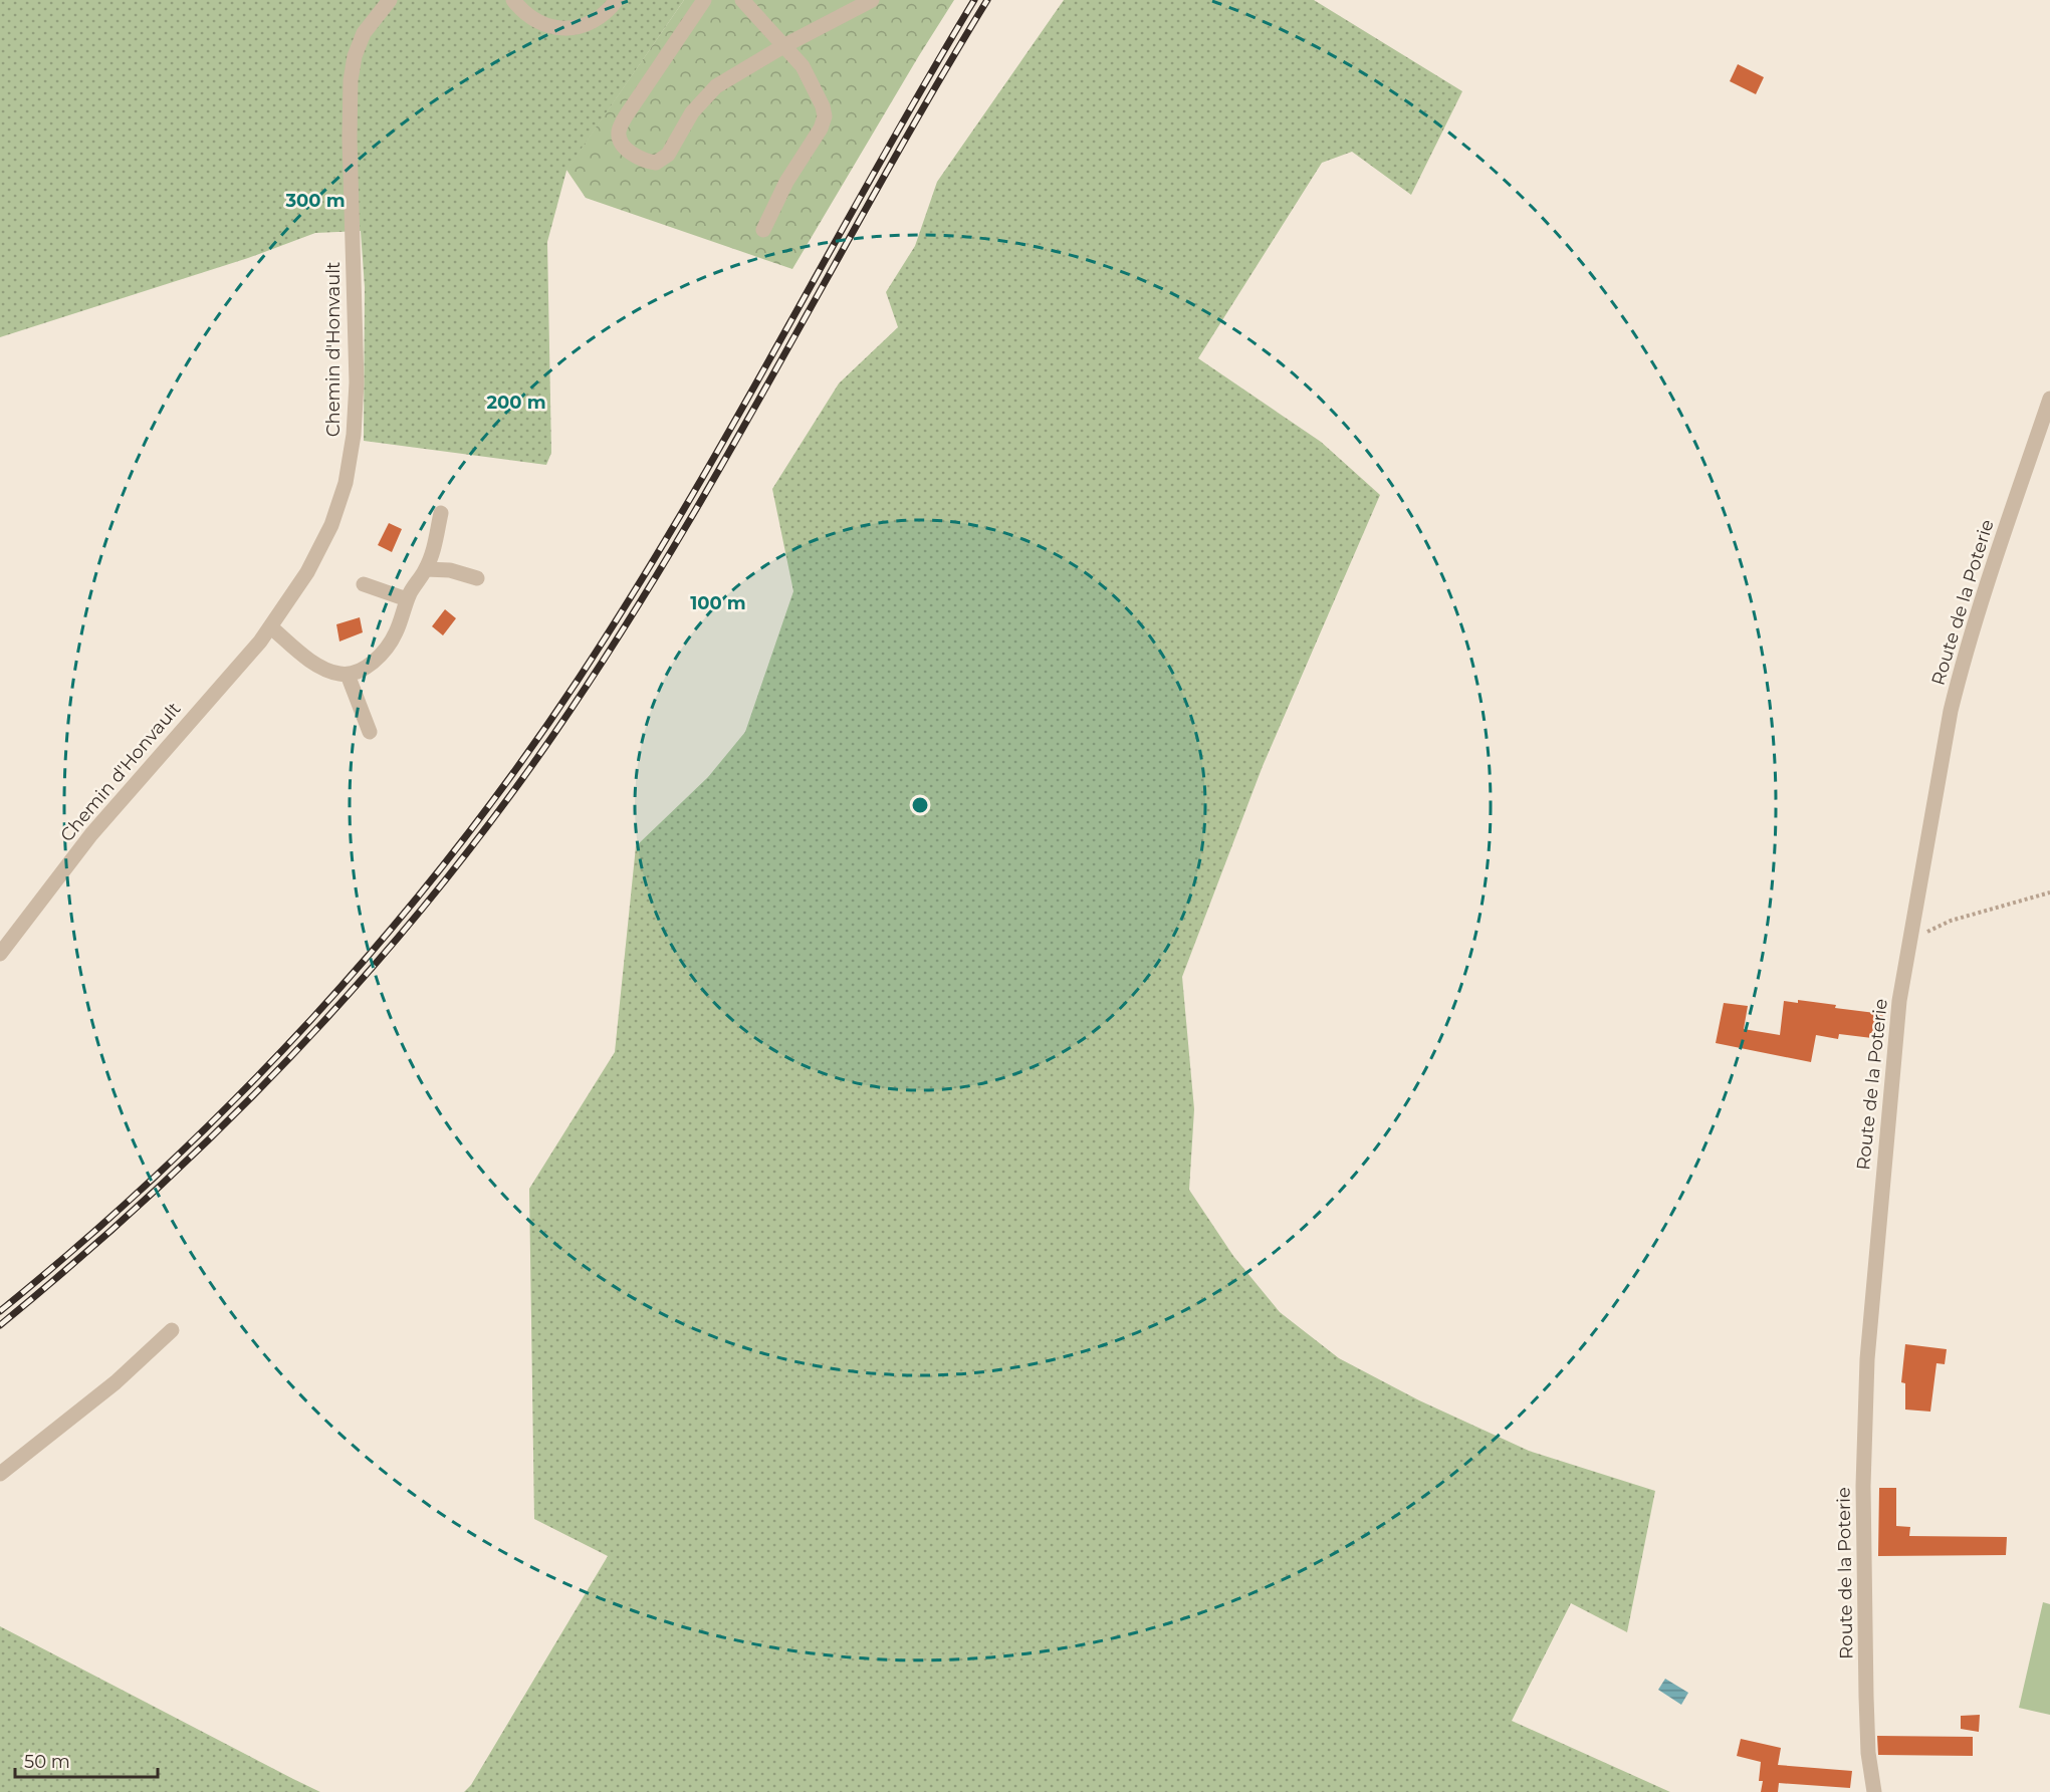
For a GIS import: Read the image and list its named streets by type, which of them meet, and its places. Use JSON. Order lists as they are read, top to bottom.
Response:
{
  "streets": {
    "street": ["Chemin d'Honvault", "Route de la Poterie"]
  },
  "scale_bar": "50 m",
  "rings": ["300 m", "200 m", "100 m"]
}
